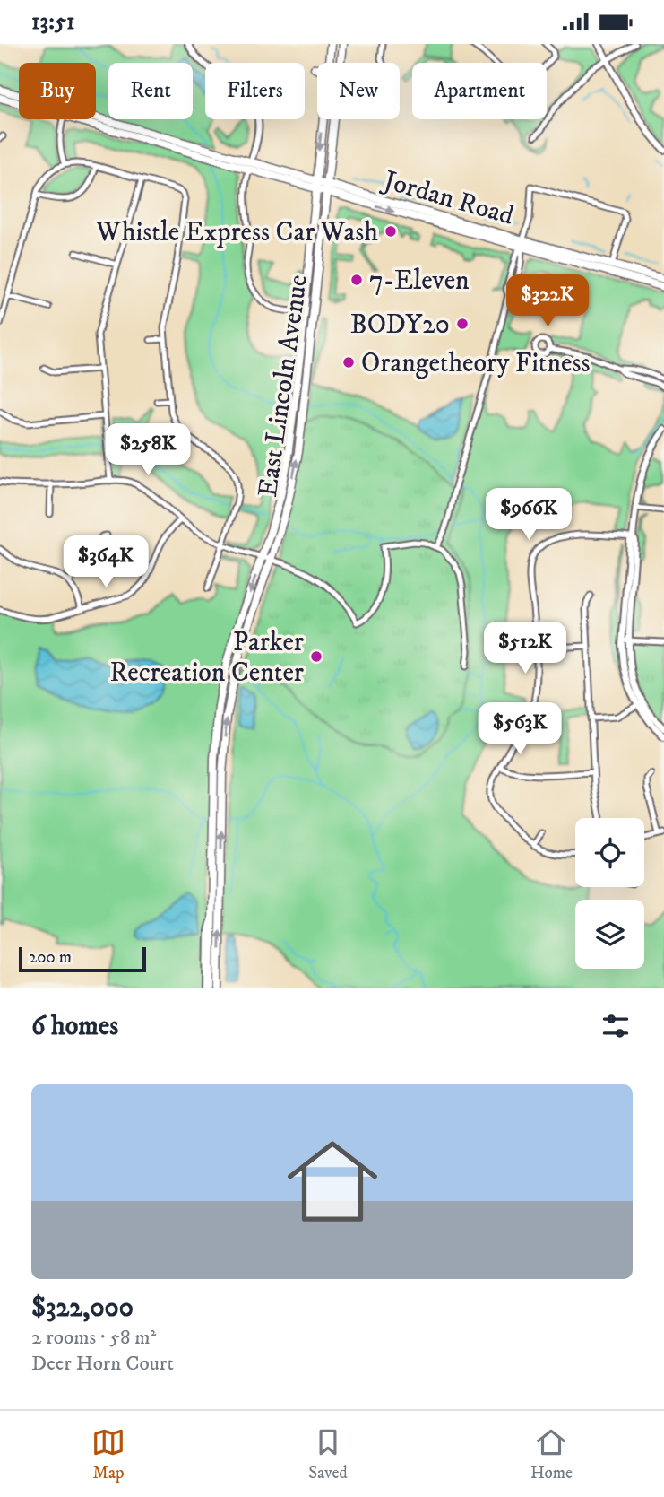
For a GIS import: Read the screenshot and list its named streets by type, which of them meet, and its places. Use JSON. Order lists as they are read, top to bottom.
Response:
{
  "streets": {
    "main road": ["Jordan Road", "East Lincoln Avenue"]
  },
  "crossings": [
    ["Jordan Road", "East Lincoln Avenue"]
  ],
  "places": [
    "Whistle Express Car Wash",
    "7-Eleven",
    "BODY20",
    "Orangetheory Fitness",
    "Parker Recreation Center"
  ],
  "scale_bar": "200 m",
  "page": {
    "status": "13:51",
    "chip": [
      "Buy",
      "Rent",
      "Filters",
      "New",
      "Apartment"
    ],
    "price": [
      "$322K",
      "$258K",
      "$966K",
      "$364K",
      "$512K",
      "$563K"
    ],
    "scale": "200 m",
    "heading": "6 homes",
    "list": [
      {
        "name": "$322,000",
        "note": "2 rooms · 58 m² · Deer Horn Court"
      }
    ],
    "tabs": ["Map", "Saved", "Home"]
  }
}
